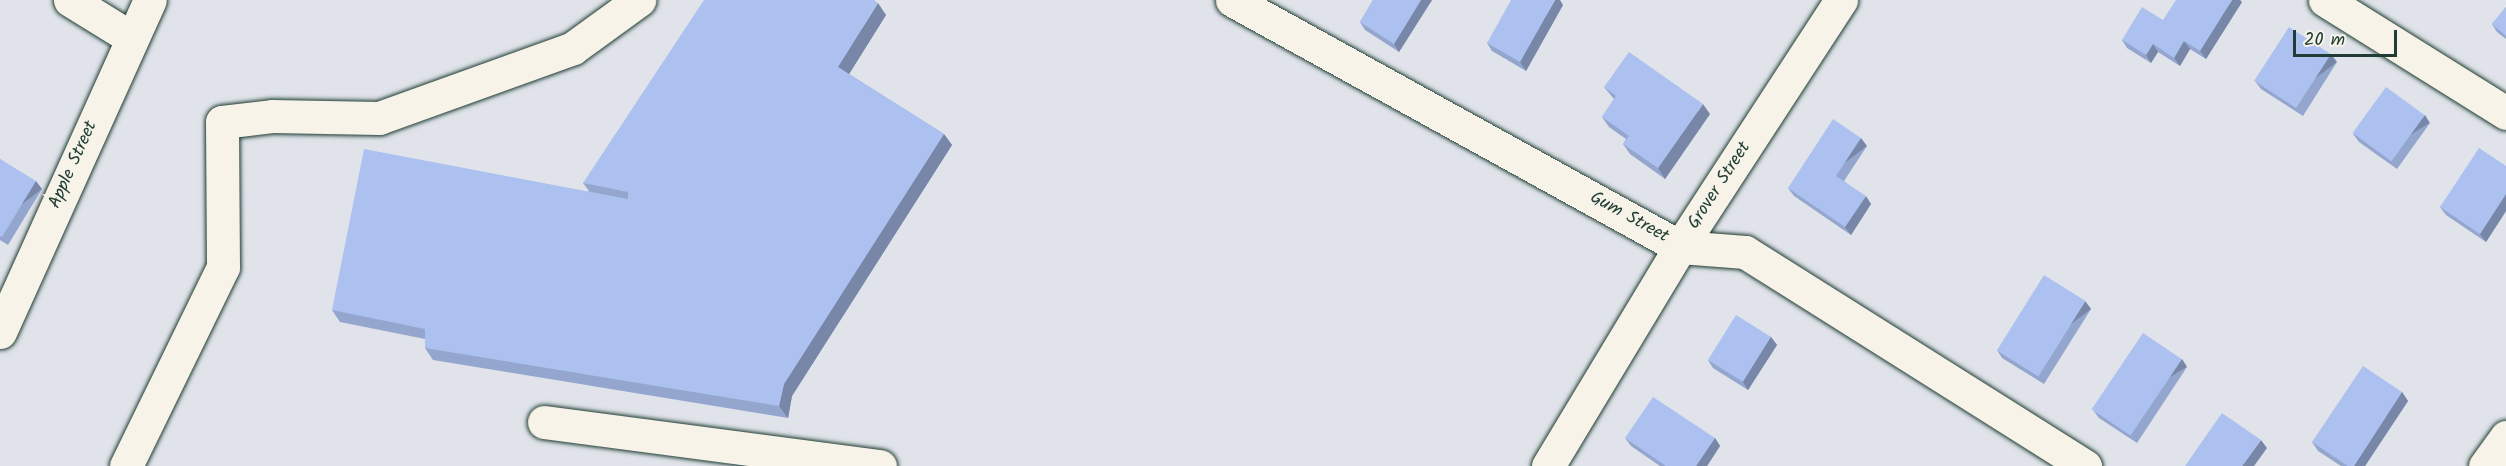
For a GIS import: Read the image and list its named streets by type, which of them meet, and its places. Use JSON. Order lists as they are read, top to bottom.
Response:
{
  "streets": {
    "street": ["Apple Street", "Grover Street", "Gum Street"]
  },
  "crossings": [
    ["Grover Street", "Gum Street"]
  ],
  "scale_bar": "20 m"
}
